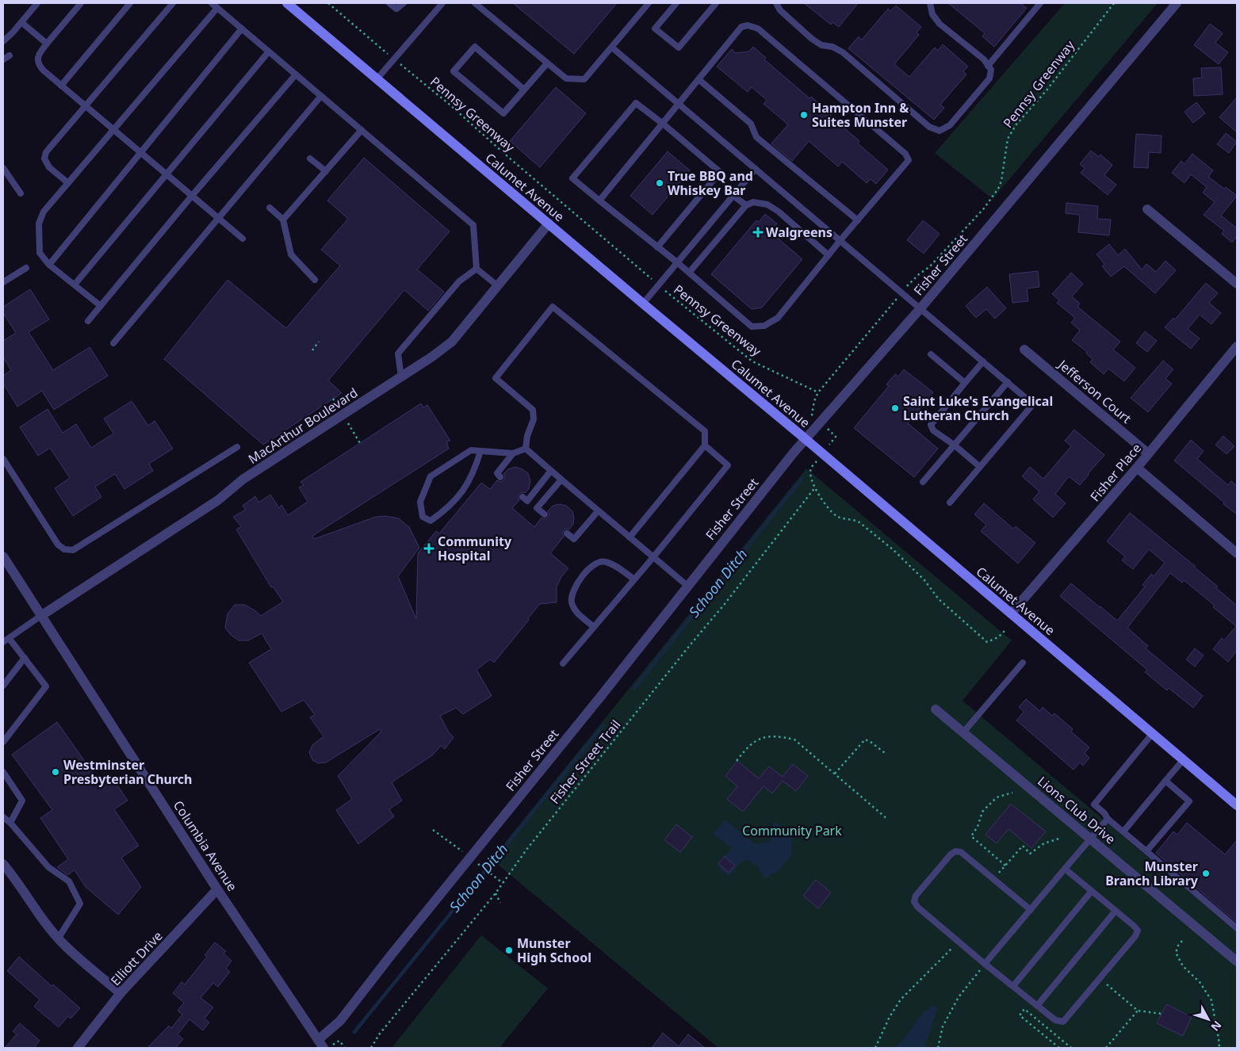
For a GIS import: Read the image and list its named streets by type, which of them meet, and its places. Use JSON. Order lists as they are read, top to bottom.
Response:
{
  "streets": {
    "main road": ["Calumet Avenue"],
    "street": [
      "Fisher Street",
      "Jefferson Court",
      "MacArthur Boulevard",
      "Fisher Place",
      "Lions Club Drive",
      "Columbia Avenue",
      "Elliott Drive"
    ],
    "path": ["Pennsy Greenway", "Fisher Street Trail"]
  },
  "crossings": [
    ["Calumet Avenue", "Fisher Street"],
    ["Calumet Avenue", "MacArthur Boulevard"],
    ["Calumet Avenue", "Fisher Place"],
    ["Fisher Street", "Columbia Avenue"],
    ["Jefferson Court", "Fisher Place"],
    ["MacArthur Boulevard", "Columbia Avenue"],
    ["Columbia Avenue", "Elliott Drive"]
  ],
  "water": ["Schoon Ditch"],
  "parks": ["Community Park"],
  "places": {
    "other": [
      "Hampton Inn & Suites Munster",
      "True BBQ and Whiskey Bar",
      "Saint Luke's Evangelical Lutheran Church",
      "Westminster Presbyterian Church",
      "Munster Branch Library",
      "Munster High School"
    ],
    "health": ["Walgreens", "Community Hospital"]
  },
  "north": "bottom right"
}
